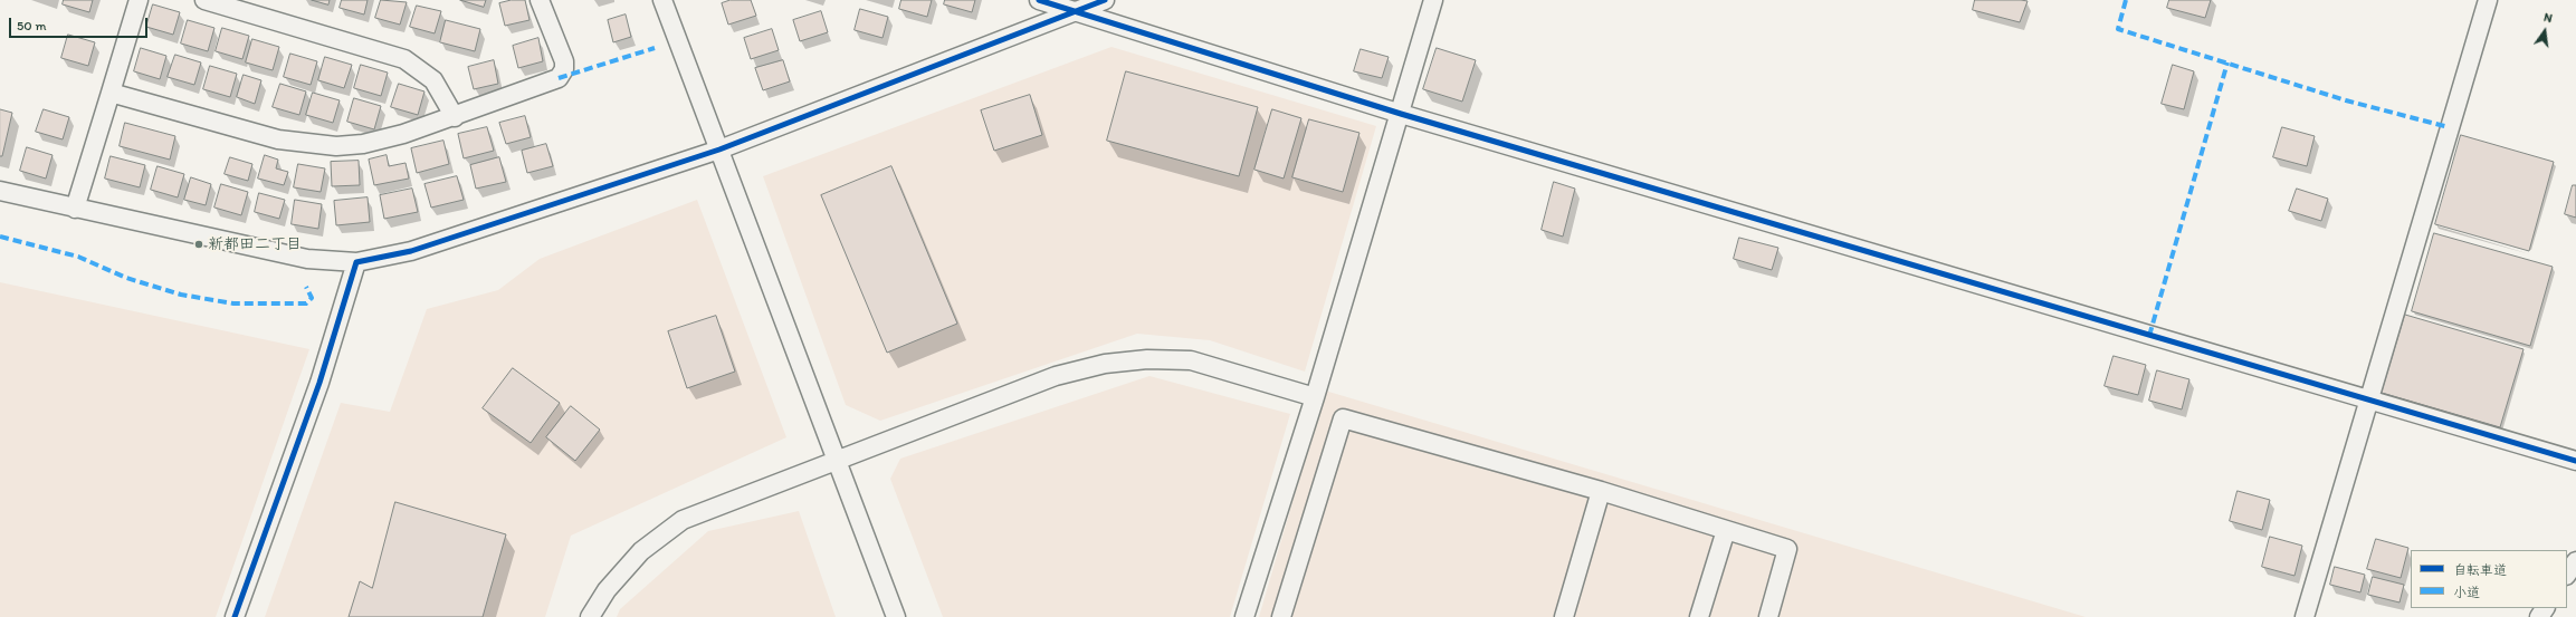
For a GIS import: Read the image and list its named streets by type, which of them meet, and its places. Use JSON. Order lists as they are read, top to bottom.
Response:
{
  "places": ["新都田二丁目"],
  "legend": ["自転車道", "小道"],
  "scale_bar": "50 m",
  "north": "top"
}
